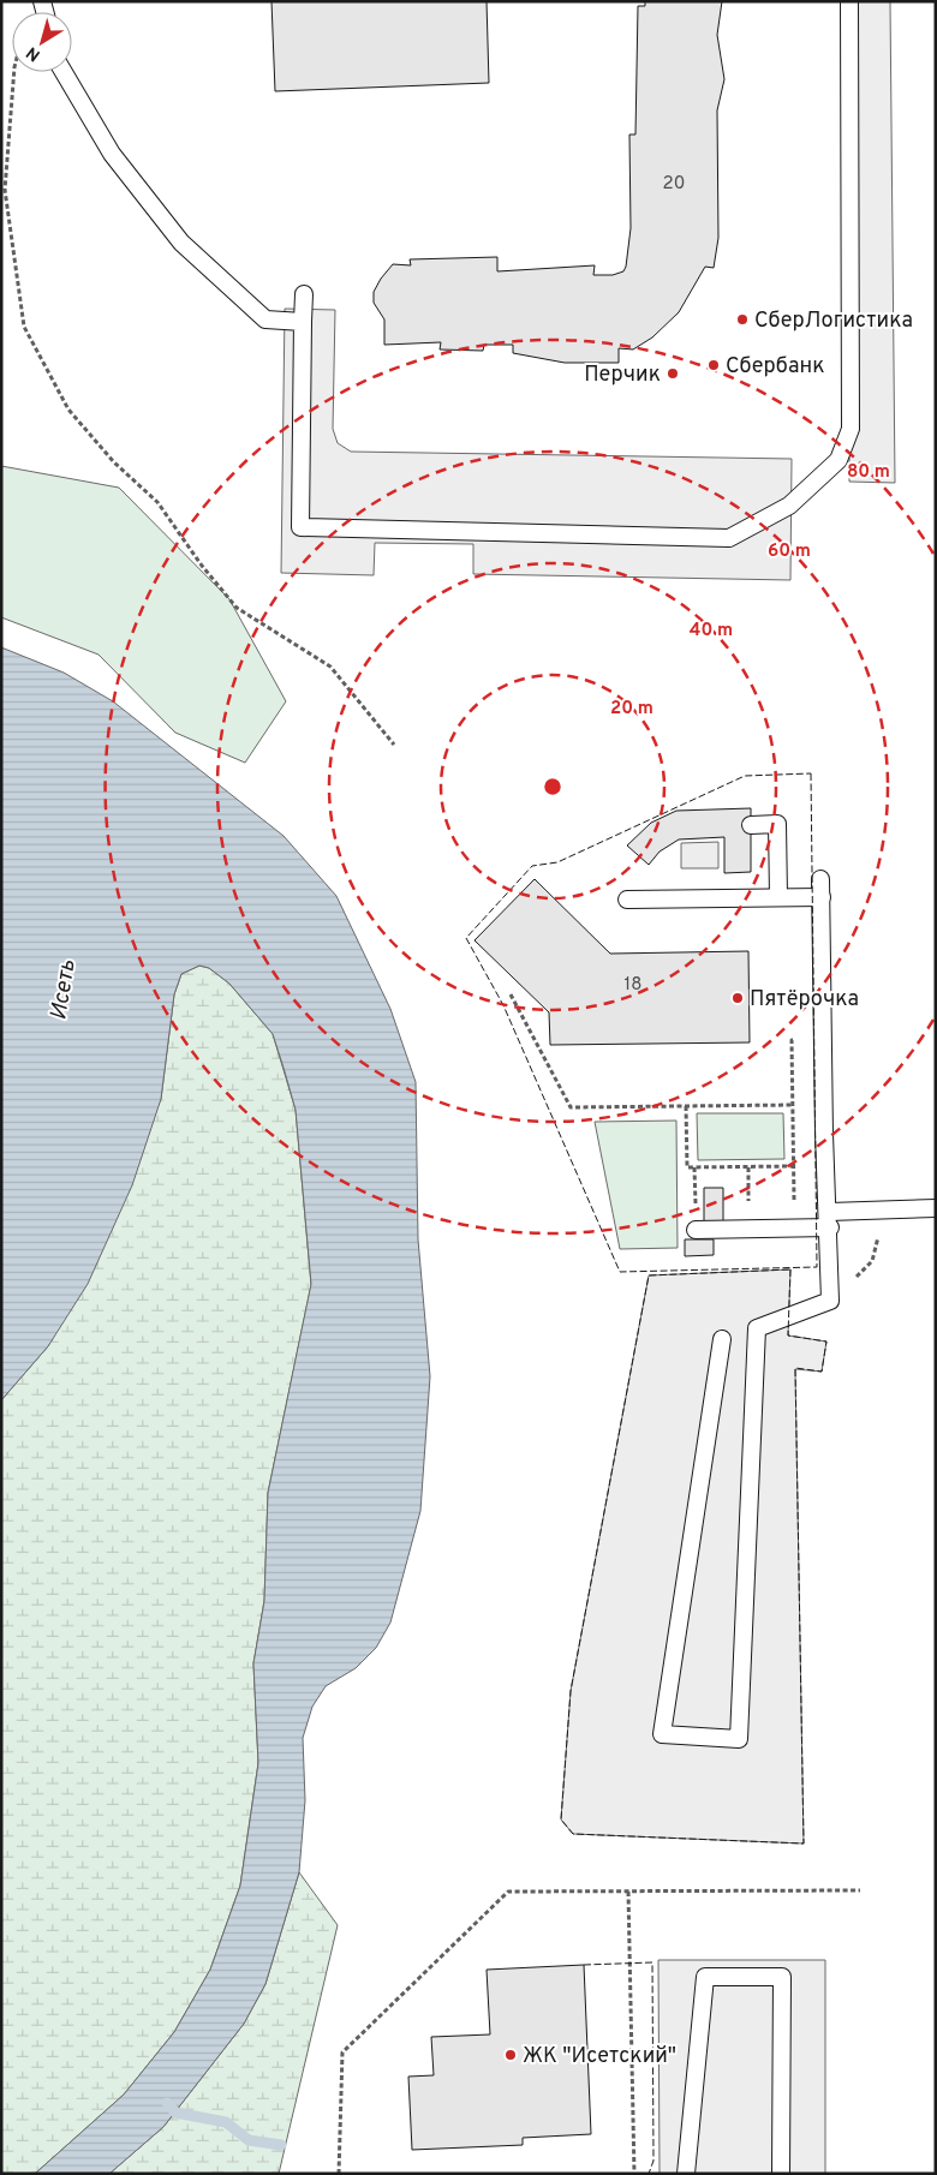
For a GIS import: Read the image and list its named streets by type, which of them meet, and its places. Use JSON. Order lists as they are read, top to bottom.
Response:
{
  "water": ["Исеть"],
  "places": [
    "СберЛогистика",
    "Сбербанк",
    "Перчик",
    "Пятёрочка",
    "ЖК \"Исетский\""
  ],
  "house_numbers": ["20", "18"],
  "north": "bottom left",
  "rings": [
    "80 m",
    "60 m",
    "40 m",
    "20 m"
  ]
}
